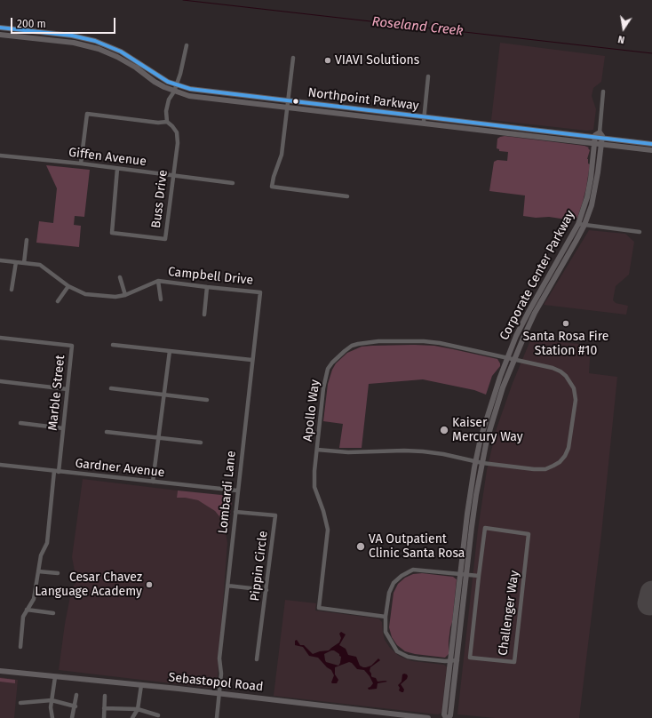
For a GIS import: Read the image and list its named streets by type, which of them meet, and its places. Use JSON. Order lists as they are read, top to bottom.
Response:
{
  "streets": {
    "street": [
      "Northpoint Parkway",
      "Giffen Avenue",
      "Buss Drive",
      "Corporate Center Parkway",
      "Campbell Drive",
      "Marble Street",
      "Apollo Way",
      "Gardner Avenue",
      "Lombardi Lane",
      "Pippin Circle",
      "Challenger Way",
      "Sebastopol Road"
    ]
  },
  "crossings": [
    ["Northpoint Parkway", "Corporate Center Parkway"],
    ["Giffen Avenue", "Buss Drive"],
    ["Corporate Center Parkway", "Apollo Way"],
    ["Campbell Drive", "Lombardi Lane"],
    ["Marble Street", "Gardner Avenue"],
    ["Gardner Avenue", "Lombardi Lane"],
    ["Lombardi Lane", "Pippin Circle"],
    ["Lombardi Lane", "Sebastopol Road"]
  ],
  "water": ["Roseland Creek"],
  "places": [
    "VIAVI Solutions",
    "Santa Rosa Fire Station #10",
    "Kaiser Mercury Way",
    "VA Outpatient Clinic Santa Rosa",
    "Cesar Chavez Language Academy"
  ],
  "scale_bar": "200 m",
  "north": "bottom"
}
